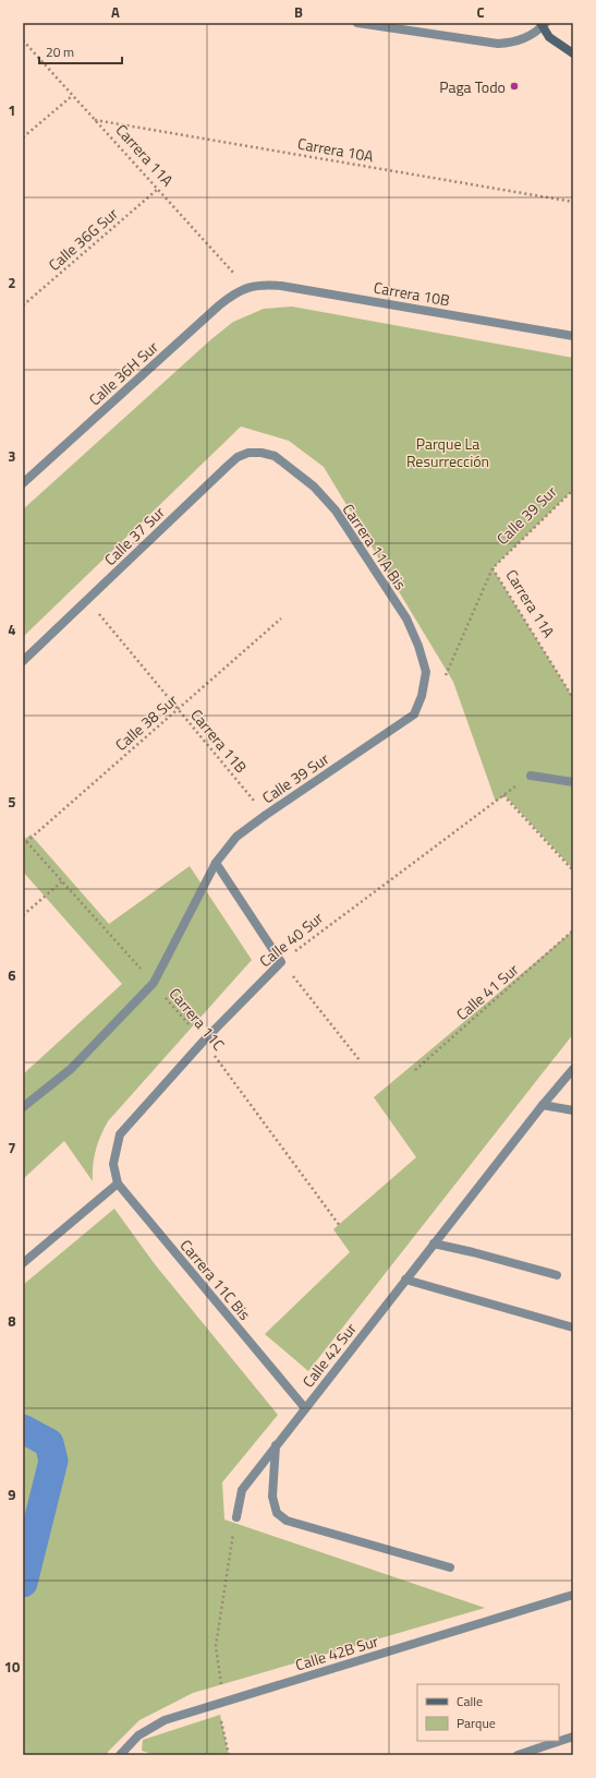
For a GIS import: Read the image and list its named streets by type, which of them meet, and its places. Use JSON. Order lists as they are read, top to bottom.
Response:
{
  "streets": {
    "street": [
      "Carrera 10B",
      "Calle 36H Sur",
      "Calle 39 Sur",
      "Calle 37 Sur",
      "Carrera 11A Bis",
      "Calle 40 Sur",
      "Carrera 11C Bis",
      "Calle 42 Sur",
      "Calle 42B Sur"
    ],
    "path": [
      "Carrera 10A",
      "Carrera 11A",
      "Calle 36G Sur",
      "Calle 38 Sur",
      "Carrera 11B",
      "Calle 41 Sur",
      "Carrera 11C"
    ]
  },
  "crossings": [
    ["Carrera 10A", "Carrera 11A"],
    ["Carrera 11A", "Calle 36G Sur"],
    ["Carrera 11A", "Carrera 10B"],
    ["Carrera 11A", "Calle 36H Sur"],
    ["Carrera 11A", "Calle 39 Sur"],
    ["Carrera 10B", "Calle 36H Sur"],
    ["Calle 39 Sur", "Carrera 11A Bis"],
    ["Calle 39 Sur", "Carrera 11B"],
    ["Calle 39 Sur", "Carrera 11C"],
    ["Calle 37 Sur", "Carrera 11A Bis"],
    ["Calle 37 Sur", "Carrera 11B"],
    ["Calle 38 Sur", "Carrera 11B"],
    ["Calle 38 Sur", "Carrera 11C"],
    ["Calle 40 Sur", "Carrera 11C"],
    ["Calle 40 Sur", "Carrera 11C Bis"],
    ["Carrera 11C Bis", "Calle 42 Sur"]
  ],
  "parks": ["Parque La Resurrección"],
  "places": ["Paga Todo"],
  "legend": ["Calle", "Parque"],
  "scale_bar": "20 m",
  "grid": {
    "columns": ["A", "B", "C"],
    "rows": [
      "1",
      "2",
      "3",
      "4",
      "5",
      "6",
      "7",
      "8",
      "9",
      "10"
    ]
  }
}
